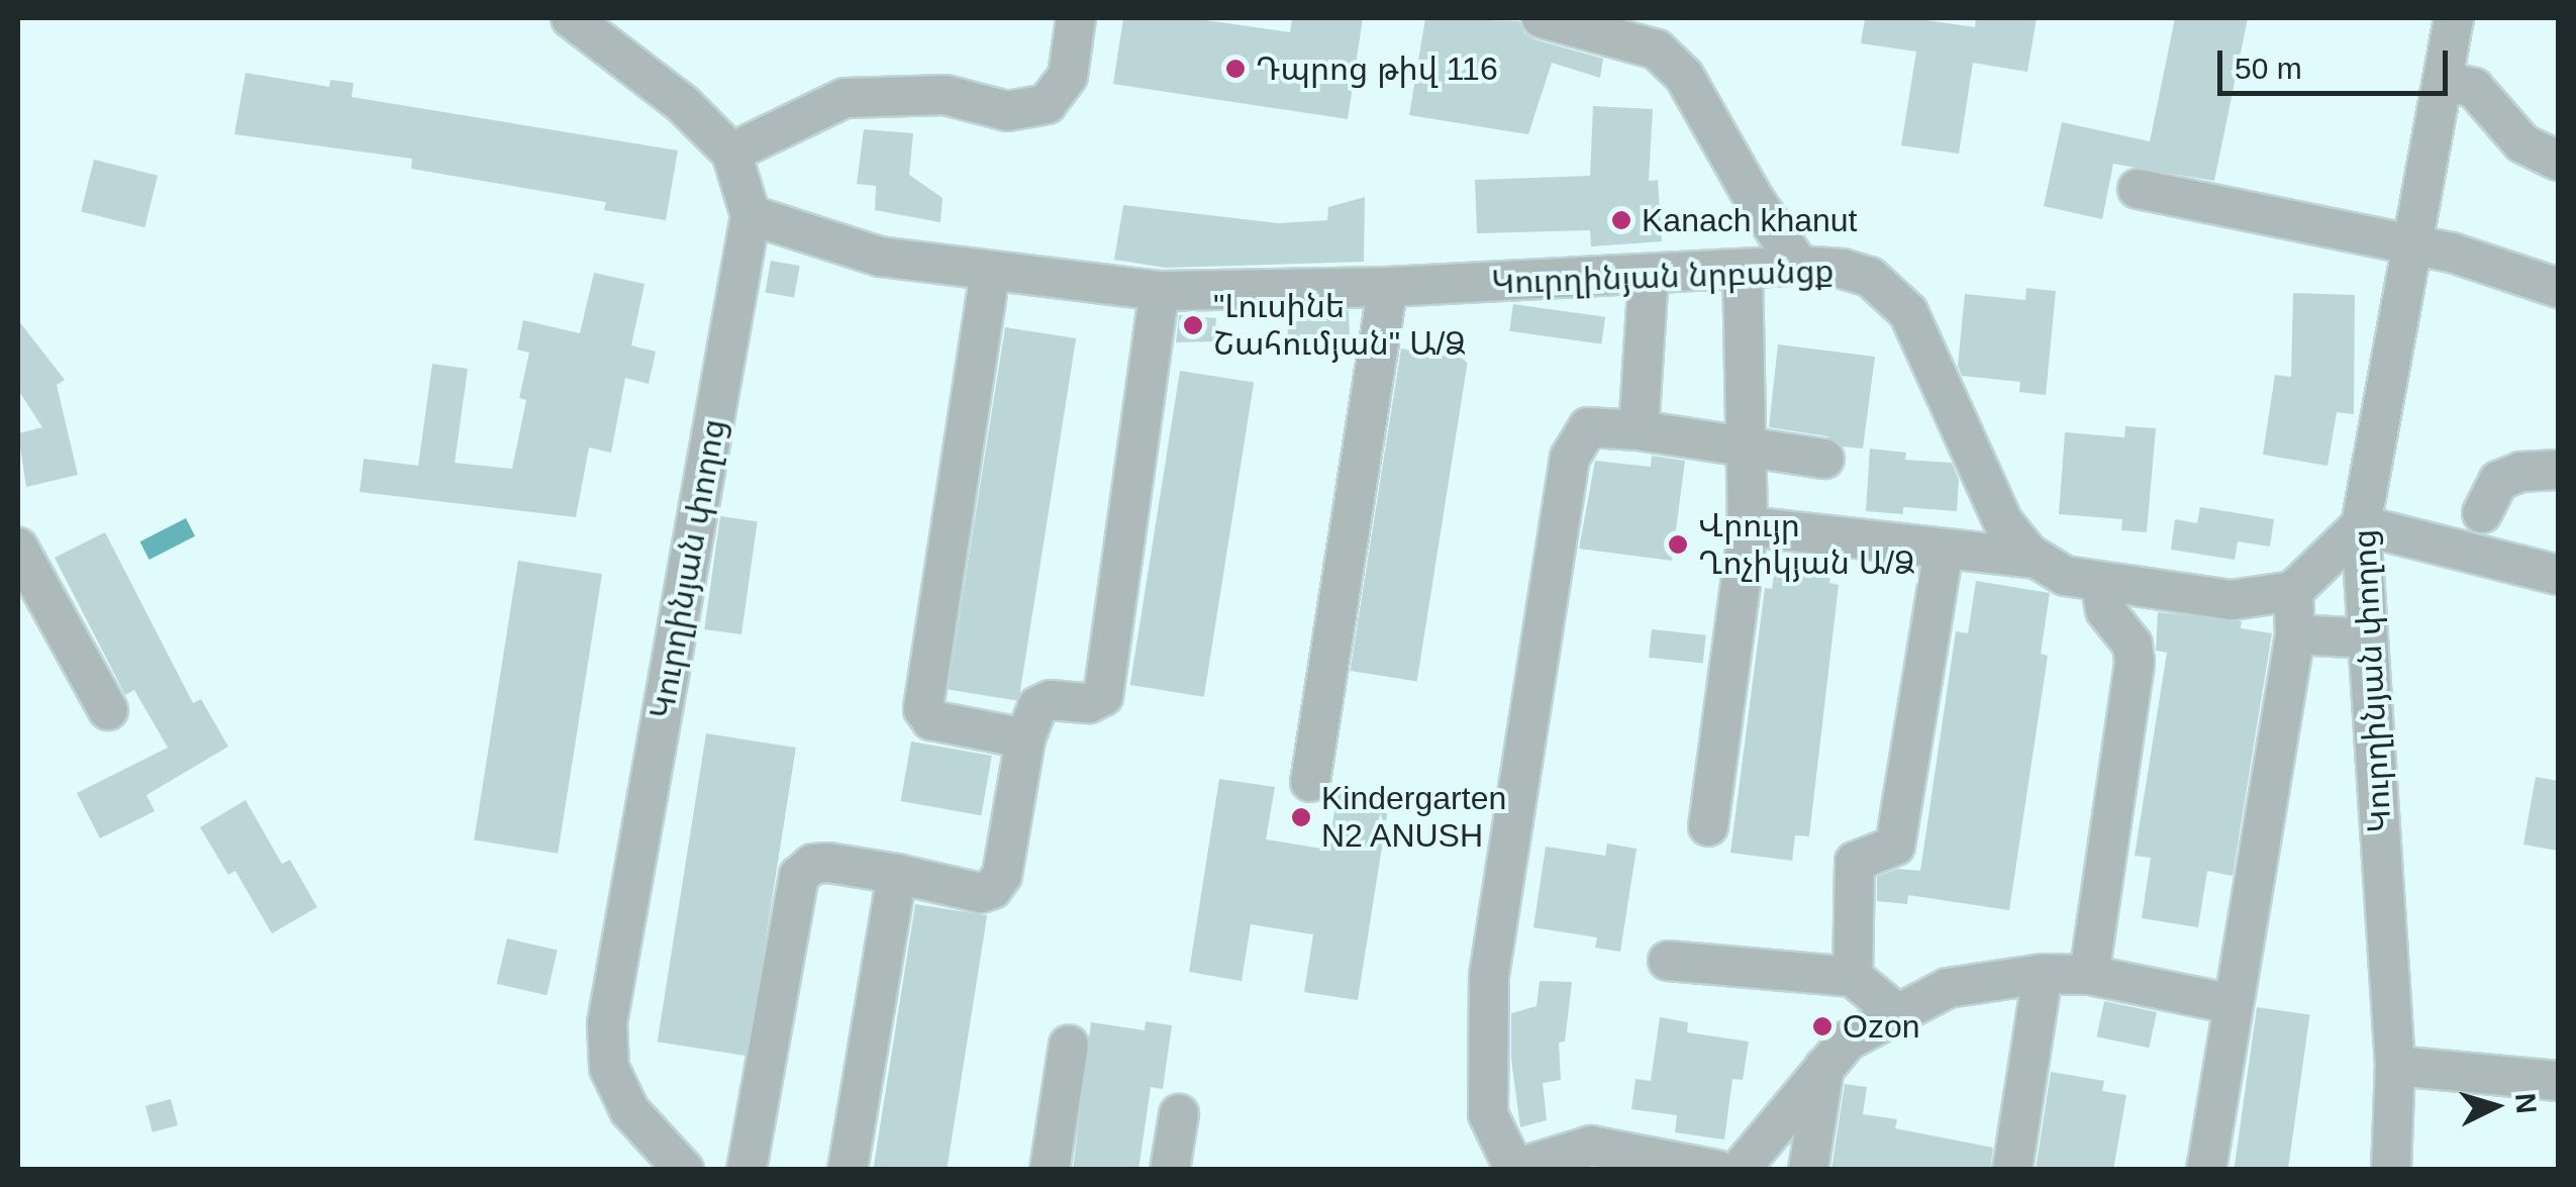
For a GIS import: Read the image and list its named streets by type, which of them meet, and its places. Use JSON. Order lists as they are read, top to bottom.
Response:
{
  "streets": {
    "street": ["Կուրղինյան նրբանցք", "Կուրղինյան փողոց"]
  },
  "crossings": [
    ["Կուրղինյան նրբանցք", "Կուրղինյան փողոց"]
  ],
  "places": [
    "Դպրոց թիվ 116",
    "Kanach khanut",
    "\"Լուսինե Շահումյան\" Ա/Ձ",
    "Վրույր Ղոչիկյան Ա/Ձ",
    "Kindergarten N2 ANUSH",
    "Ozon"
  ],
  "scale_bar": "50 m",
  "north": "right"
}
